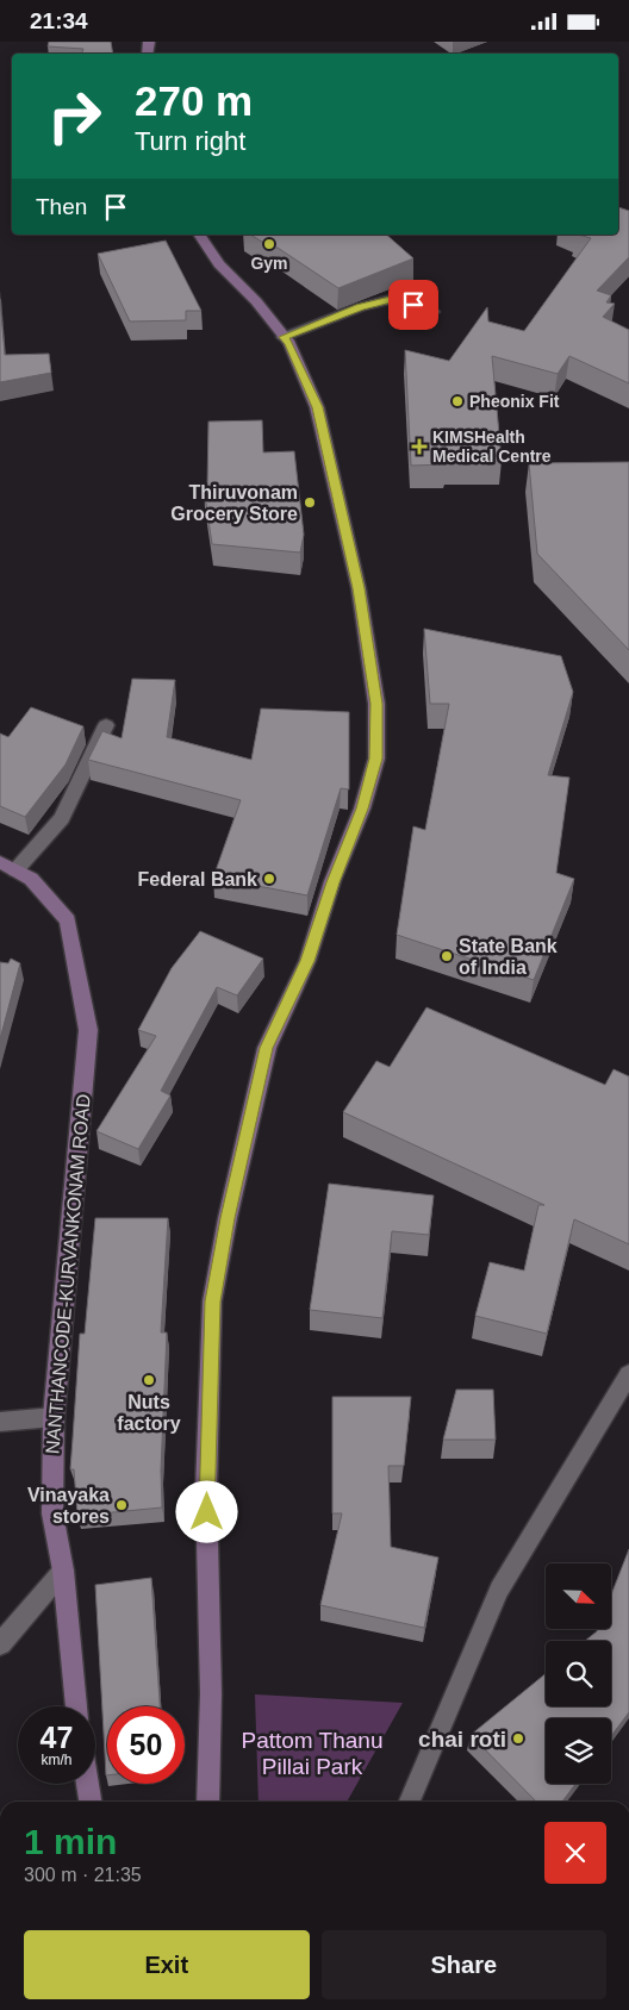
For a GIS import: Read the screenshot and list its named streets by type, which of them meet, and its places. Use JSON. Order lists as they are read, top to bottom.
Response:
{
  "streets": {
    "main road": ["NANTHANCODE-KURVANKONAM ROAD"]
  },
  "parks": ["Pattom Thanu Pillai Park"],
  "places": {
    "other": [
      "Gym",
      "Pheonix Fit",
      "Thiruvonam Grocery Store",
      "Federal Bank",
      "State Bank of India",
      "Nuts factory",
      "Vinayaka stores",
      "chai roti"
    ],
    "health": ["KIMSHealth Medical Centre"]
  },
  "north": "bottom right",
  "page": {
    "status": "21:34",
    "turn": ["270 m", "Turn right"],
    "then": "Then",
    "speed": "47 km/h",
    "limit": "50",
    "heading": ["1 min", "300 m · 21:35"],
    "buttons": ["Exit", "Share"]
  }
}
